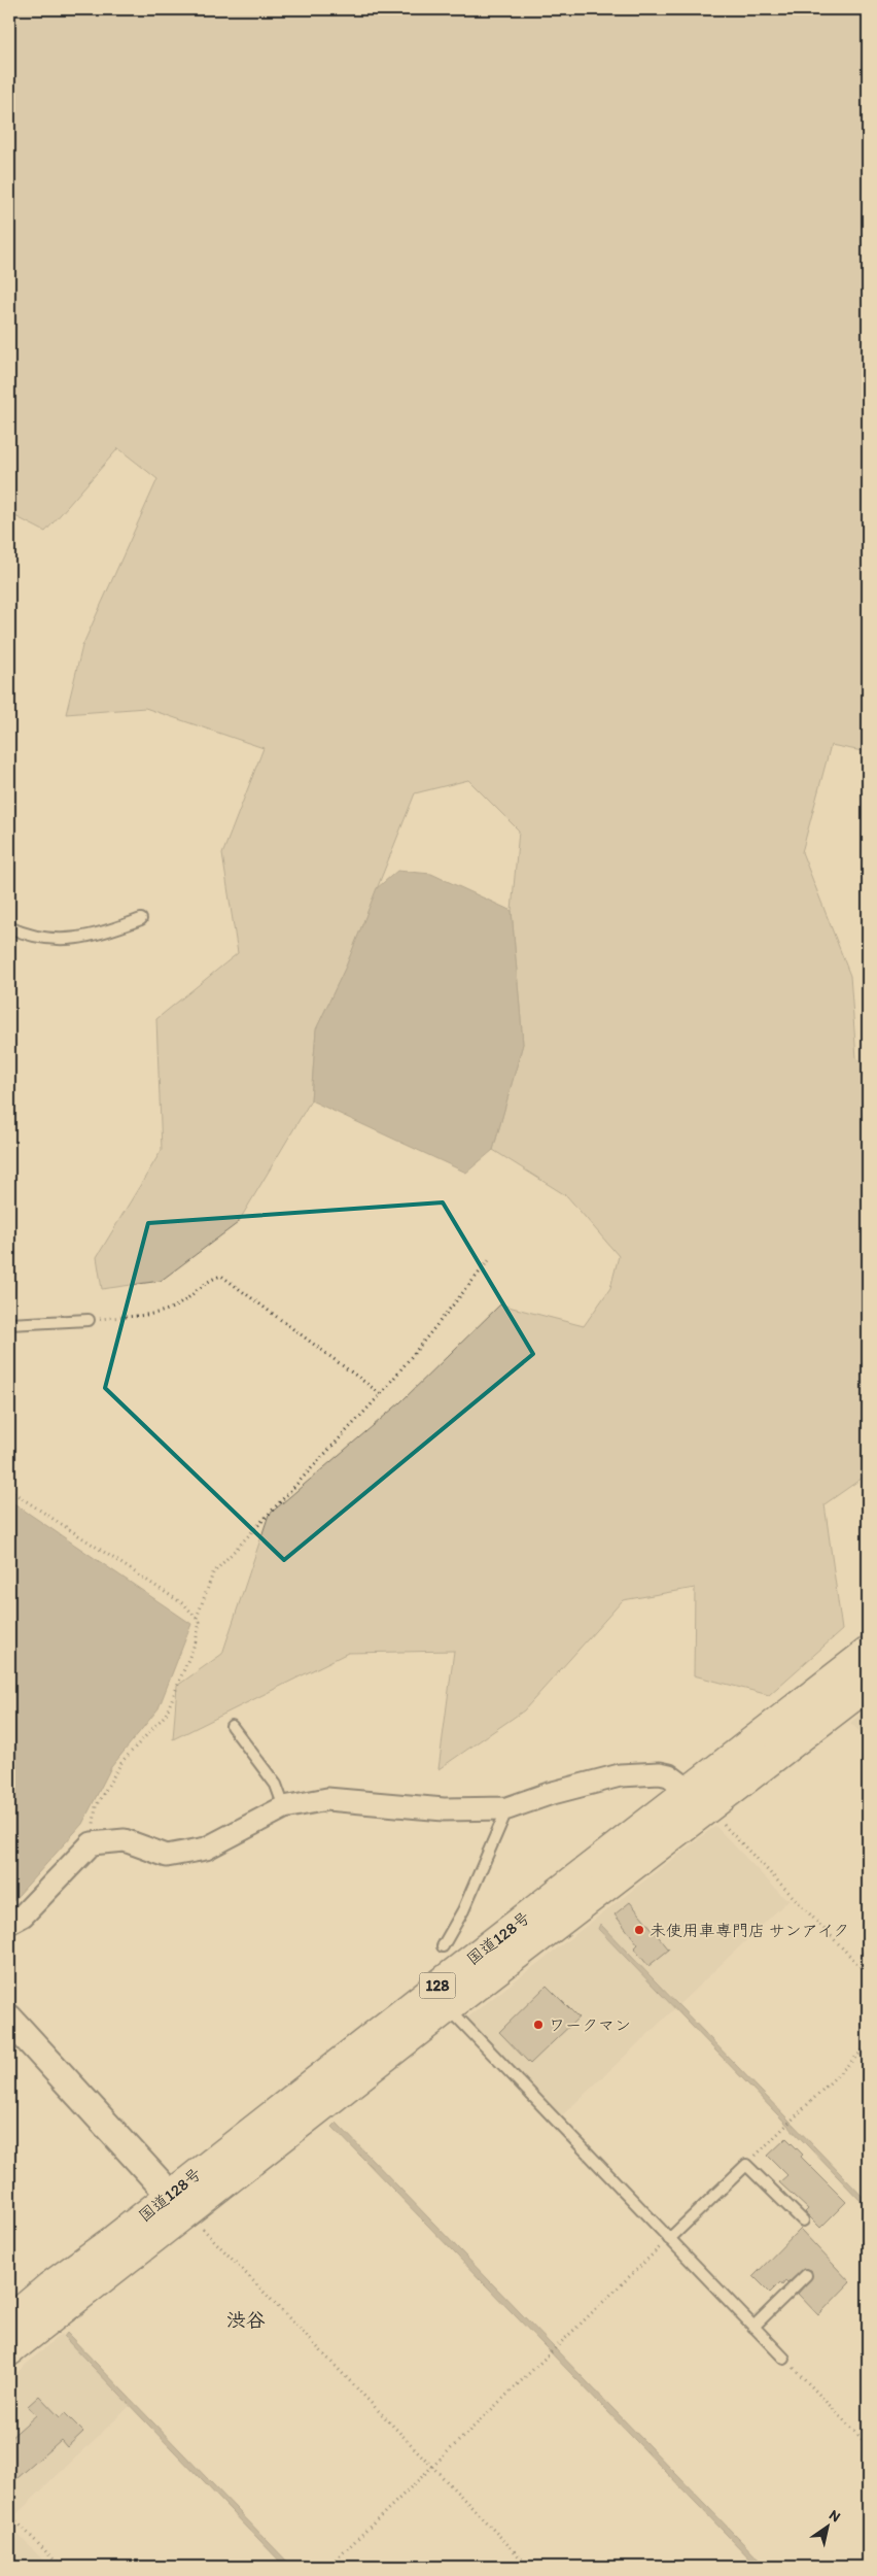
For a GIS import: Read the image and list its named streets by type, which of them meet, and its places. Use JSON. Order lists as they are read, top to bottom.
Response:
{
  "streets": {
    "highway": ["国道128号", "128"]
  },
  "districts": ["渋谷"],
  "places": ["未使用車専門店 サンアイク", "ワークマン"],
  "north": "top right"
}
